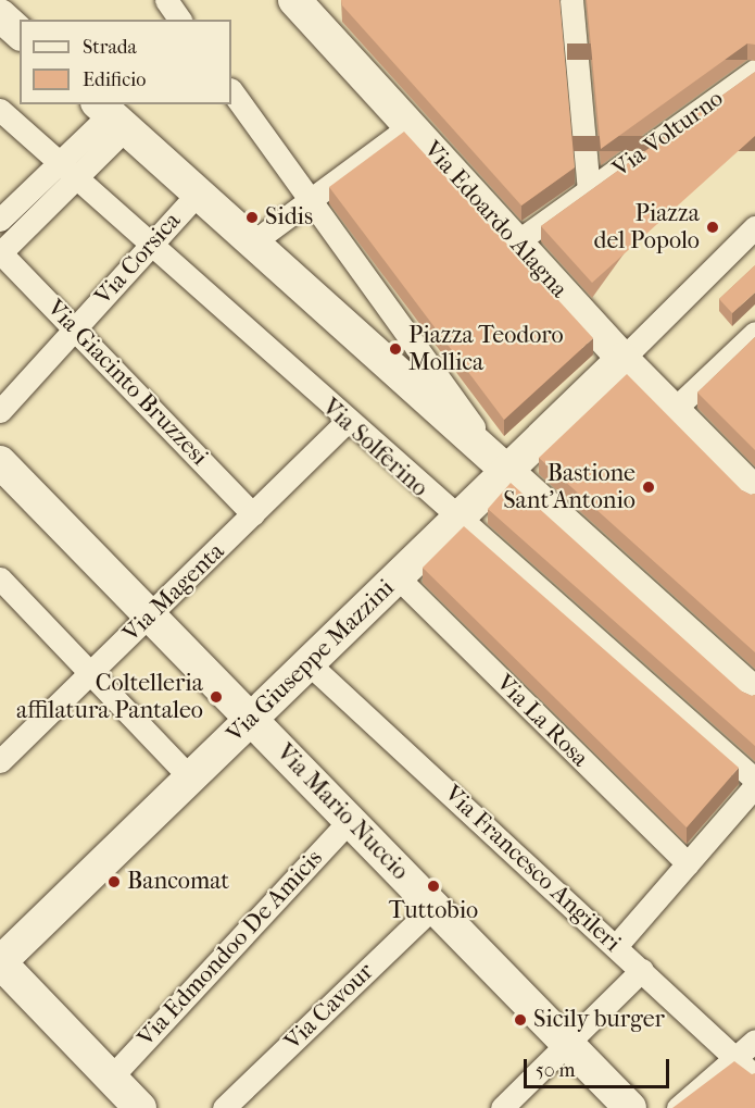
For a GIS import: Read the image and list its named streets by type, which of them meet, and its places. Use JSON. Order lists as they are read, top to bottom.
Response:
{
  "streets": {
    "main road": ["Via Edoardo Alagna", "Via Giuseppe Mazzini", "Via Mario Nuccio"],
    "street": [
      "Via Volturno",
      "Via Corsica",
      "Via Giacinto Bruzzesi",
      "Via Solferino",
      "Via Magenta",
      "Via La Rosa",
      "Via Francesco Angileri",
      "Via Edmondoo De Amicis",
      "Via Cavour"
    ]
  },
  "crossings": [
    ["Via Volturno", "Via Edoardo Alagna"],
    ["Via Edoardo Alagna", "Via Giuseppe Mazzini"],
    ["Via Corsica", "Via Giacinto Bruzzesi"],
    ["Via Corsica", "Via Solferino"],
    ["Via Giacinto Bruzzesi", "Via Magenta"],
    ["Via Solferino", "Via Magenta"],
    ["Via Solferino", "Via Giuseppe Mazzini"],
    ["Via Magenta", "Via Mario Nuccio"],
    ["Via Giuseppe Mazzini", "Via La Rosa"],
    ["Via Giuseppe Mazzini", "Via Mario Nuccio"],
    ["Via Giuseppe Mazzini", "Via Francesco Angileri"],
    ["Via Mario Nuccio", "Via Edmondoo De Amicis"],
    ["Via Mario Nuccio", "Via Cavour"]
  ],
  "places": [
    "Sidis",
    "Piazza del Popolo",
    "Piazza Teodoro Mollica",
    "Bastione Sant'Antonio",
    "Coltelleria affilatura Pantaleo",
    "Bancomat",
    "Tuttobio",
    "Sicily burger"
  ],
  "legend": ["Strada", "Edificio"],
  "scale_bar": "50 m"
}
